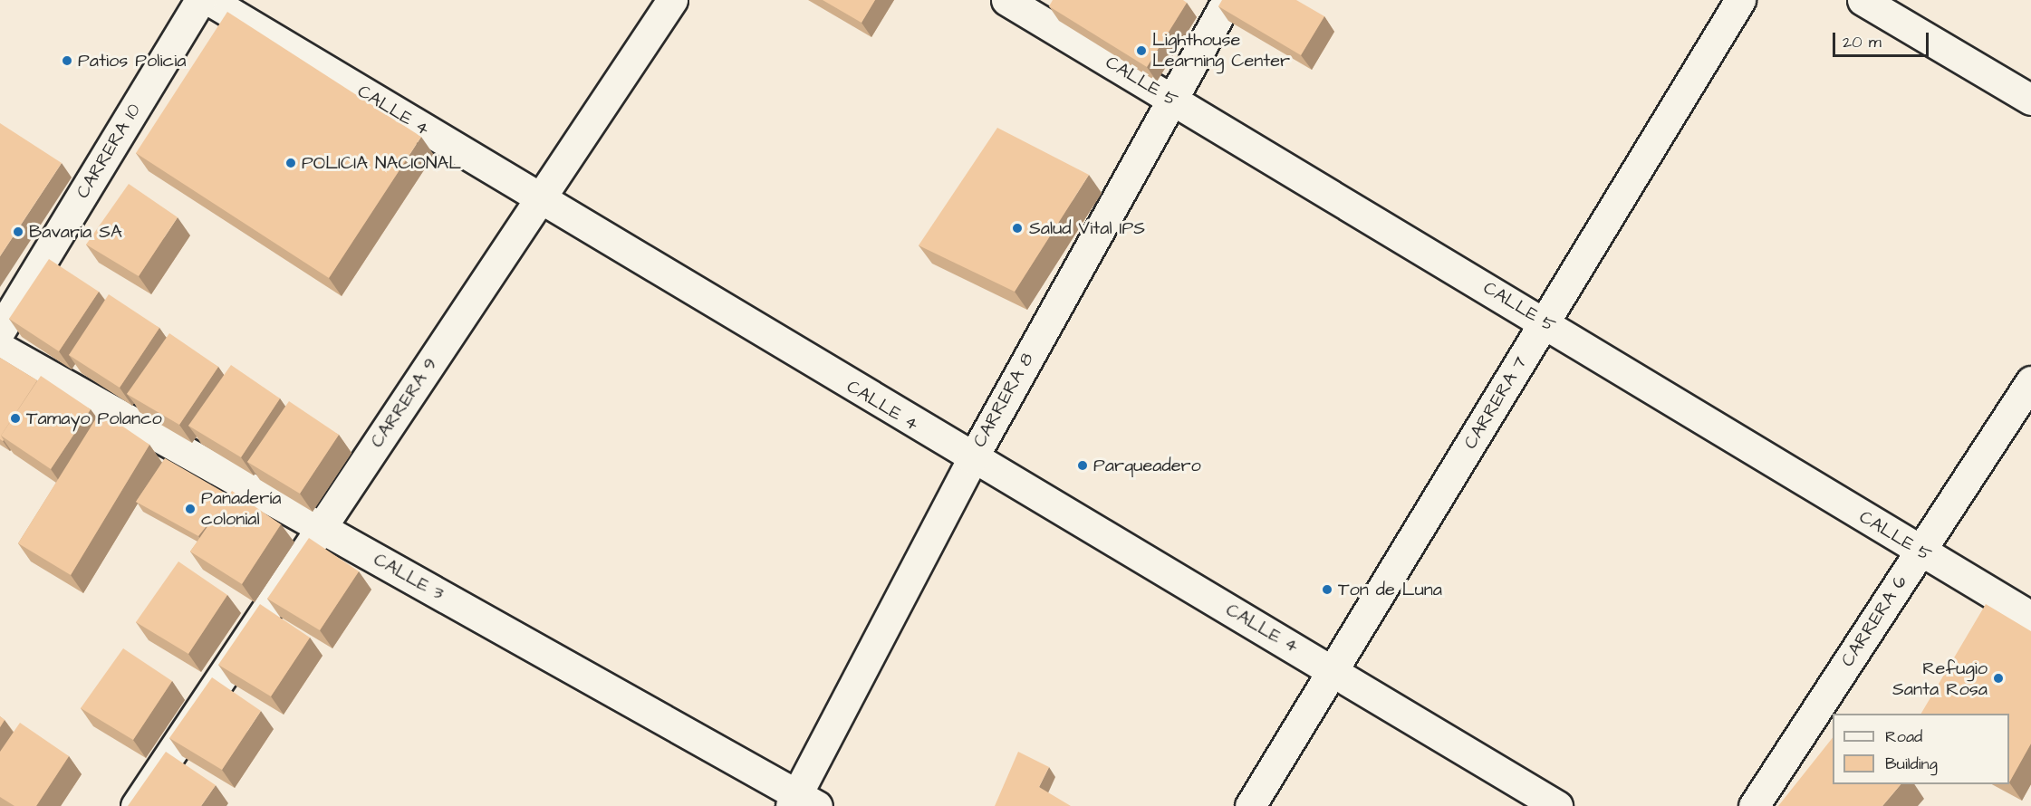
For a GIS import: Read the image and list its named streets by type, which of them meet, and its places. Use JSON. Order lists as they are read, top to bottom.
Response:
{
  "streets": {
    "street": [
      "CALLE 5",
      "CALLE 4",
      "CARRERA 10",
      "CARRERA 8",
      "CARRERA 9",
      "CARRERA 7",
      "CALLE 3",
      "CARRERA 6"
    ]
  },
  "crossings": [
    ["CALLE 5", "CARRERA 8"],
    ["CALLE 5", "CARRERA 7"],
    ["CALLE 5", "CARRERA 6"],
    ["CALLE 4", "CARRERA 8"],
    ["CALLE 4", "CARRERA 9"],
    ["CALLE 4", "CARRERA 7"],
    ["CARRERA 8", "CALLE 3"],
    ["CARRERA 9", "CALLE 3"]
  ],
  "places": [
    "Lighthouse Learning Center",
    "Patios Policia",
    "POLICIA NACIONAL",
    "Salud Vital IPS",
    "Bavaria SA",
    "Tamayo Polanco",
    "Parqueadero",
    "Panadería colonial",
    "Ton de Luna",
    "Refugio Santa Rosa"
  ],
  "legend": ["Road", "Building"],
  "scale_bar": "20 m"
}
